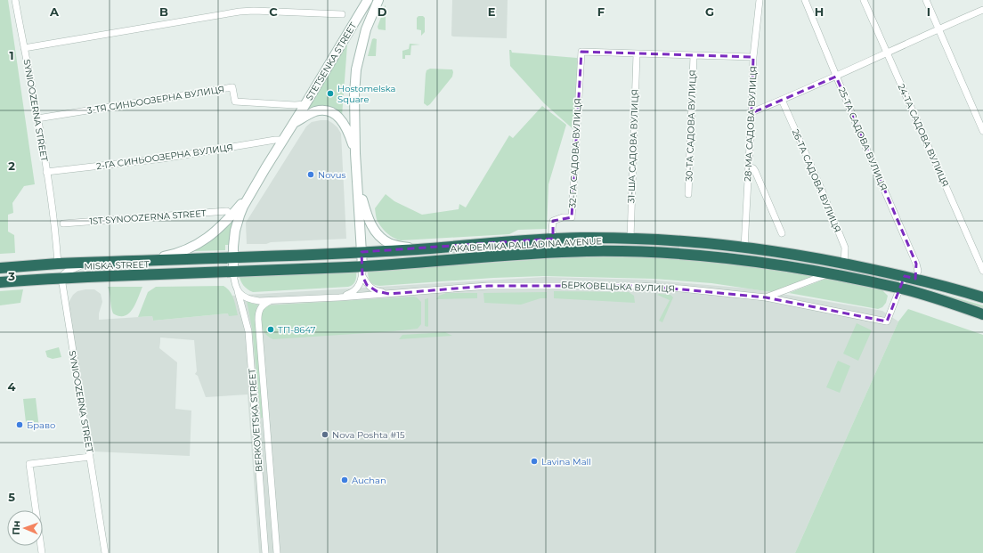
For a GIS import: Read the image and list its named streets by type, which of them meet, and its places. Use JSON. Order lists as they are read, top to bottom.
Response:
{
  "streets": {
    "highway": ["AKADEMIKA PALLADINA AVENUE", "MISKA STREET"],
    "main road": ["STETSENKA STREET"],
    "street": [
      "3-ТЯ СИНЬООЗЕРНА ВУЛИЦЯ",
      "SYNIOOZERNA STREET",
      "28-МА САДОВА ВУЛИЦЯ",
      "30-ТА САДОВА ВУЛИЦЯ",
      "24-ТА САДОВА ВУЛИЦЯ",
      "25-ТА САДОВА ВУЛИЦЯ",
      "31-ША САДОВА ВУЛИЦЯ",
      "32-ГА САДОВА ВУЛИЦЯ",
      "2-ГА СИНЬООЗЕРНА ВУЛИЦЯ",
      "26-ТА САДОВА ВУЛИЦЯ",
      "1ST SYNOOZERNA STREET",
      "БЕРКОВЕЦЬКА ВУЛИЦЯ",
      "BERKOVETSKA STREET"
    ]
  },
  "crossings": [
    ["STETSENKA STREET", "3-ТЯ СИНЬООЗЕРНА ВУЛИЦЯ"],
    ["3-ТЯ СИНЬООЗЕРНА ВУЛИЦЯ", "SYNIOOZERNA STREET"],
    ["SYNIOOZERNA STREET", "2-ГА СИНЬООЗЕРНА ВУЛИЦЯ"],
    ["SYNIOOZERNA STREET", "MISKA STREET"],
    ["28-МА САДОВА ВУЛИЦЯ", "AKADEMIKA PALLADINA AVENUE"],
    ["25-ТА САДОВА ВУЛИЦЯ", "AKADEMIKA PALLADINA AVENUE"],
    ["31-ША САДОВА ВУЛИЦЯ", "32-ГА САДОВА ВУЛИЦЯ"],
    ["31-ША САДОВА ВУЛИЦЯ", "AKADEMIKA PALLADINA AVENUE"],
    ["32-ГА САДОВА ВУЛИЦЯ", "AKADEMIKA PALLADINA AVENUE"],
    ["26-ТА САДОВА ВУЛИЦЯ", "AKADEMIKA PALLADINA AVENUE"],
    ["MISKA STREET", "BERKOVETSKA STREET"]
  ],
  "places": [
    "Hostomelska Square",
    "Novus",
    "ТП-8647",
    "Браво",
    "Nova Poshta #15",
    "Lavina Mall",
    "Auchan"
  ],
  "north": "left",
  "grid": {
    "columns": [
      "A",
      "B",
      "C",
      "D",
      "E",
      "F",
      "G",
      "H",
      "I"
    ],
    "rows": [
      "1",
      "2",
      "3",
      "4",
      "5"
    ]
  }
}
